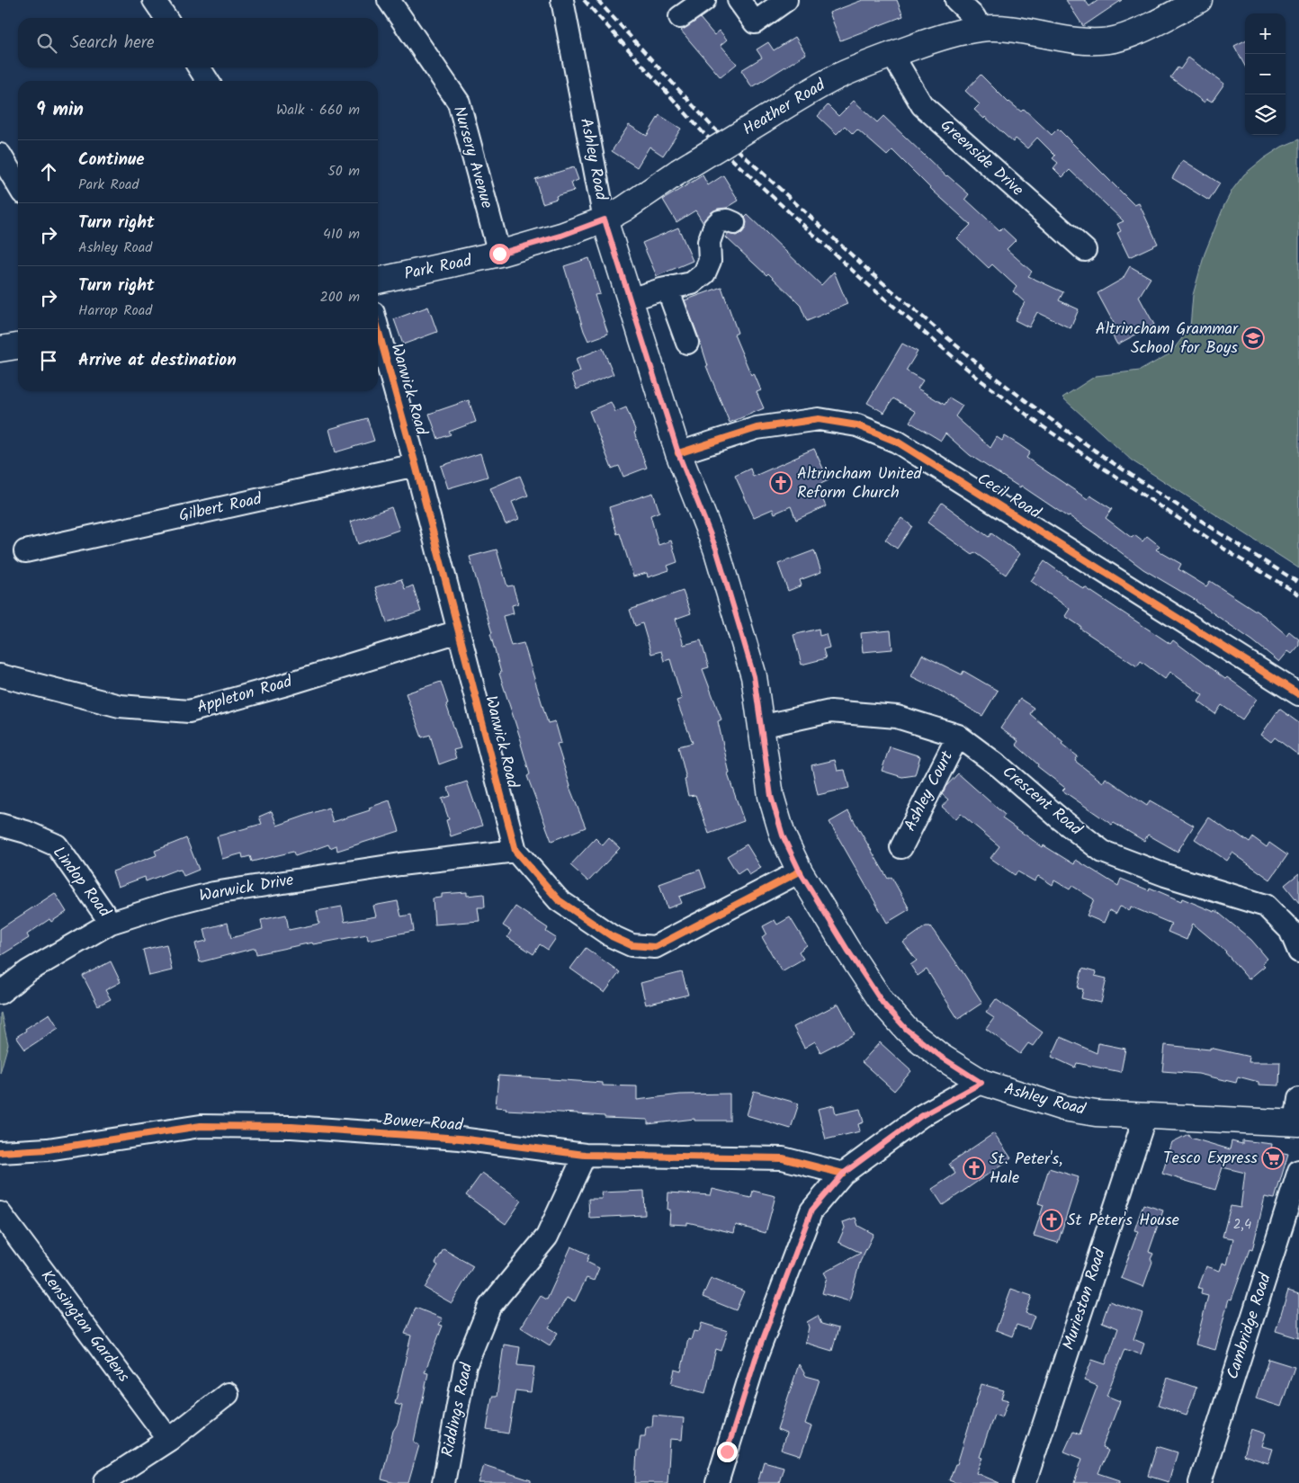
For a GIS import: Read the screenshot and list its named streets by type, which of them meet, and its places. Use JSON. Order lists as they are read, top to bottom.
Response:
{
  "streets": {
    "main road": ["Heather Road", "Ashley Road", "Park Road"],
    "street": [
      "Nursery Avenue",
      "Greenside Drive",
      "Warwick Road",
      "Cecil Road",
      "Gilbert Road",
      "Appleton Road",
      "Ashley Court",
      "Crescent Road",
      "Lindop Road",
      "Warwick Drive",
      "Bower Road",
      "Murieston Road",
      "Kensington Gardens",
      "Cambridge Road",
      "Riddings Road"
    ]
  },
  "crossings": [
    ["Heather Road", "Greenside Drive"],
    ["Heather Road", "Ashley Road"],
    ["Heather Road", "Park Road"],
    ["Nursery Avenue", "Park Road"],
    ["Ashley Road", "Park Road"],
    ["Ashley Road", "Warwick Road"],
    ["Ashley Road", "Cecil Road"],
    ["Ashley Road", "Crescent Road"],
    ["Ashley Road", "Murieston Road"],
    ["Warwick Road", "Gilbert Road"],
    ["Warwick Road", "Appleton Road"],
    ["Warwick Road", "Warwick Drive"],
    ["Ashley Court", "Crescent Road"],
    ["Lindop Road", "Warwick Drive"],
    ["Bower Road", "Riddings Road"]
  ],
  "places": {
    "school or university": ["Altrincham Grammar School for Boys"],
    "church": ["Altrincham United Reform Church", "St. Peter's, Hale", "St Peter's House"],
    "supermarket": ["Tesco Express"]
  },
  "house_numbers": ["2,4"],
  "page": {
    "map_buttons": ["+", "−"],
    "search": "Search here",
    "heading": ["9 min", "Walk · 660 m"],
    "list": [
      ["Continue", "Park Road", "50 m"],
      ["Turn right", "Ashley Road", "410 m"],
      ["Turn right", "Harrop Road", "200 m"],
      "Arrive at destination"
    ]
  }
}
